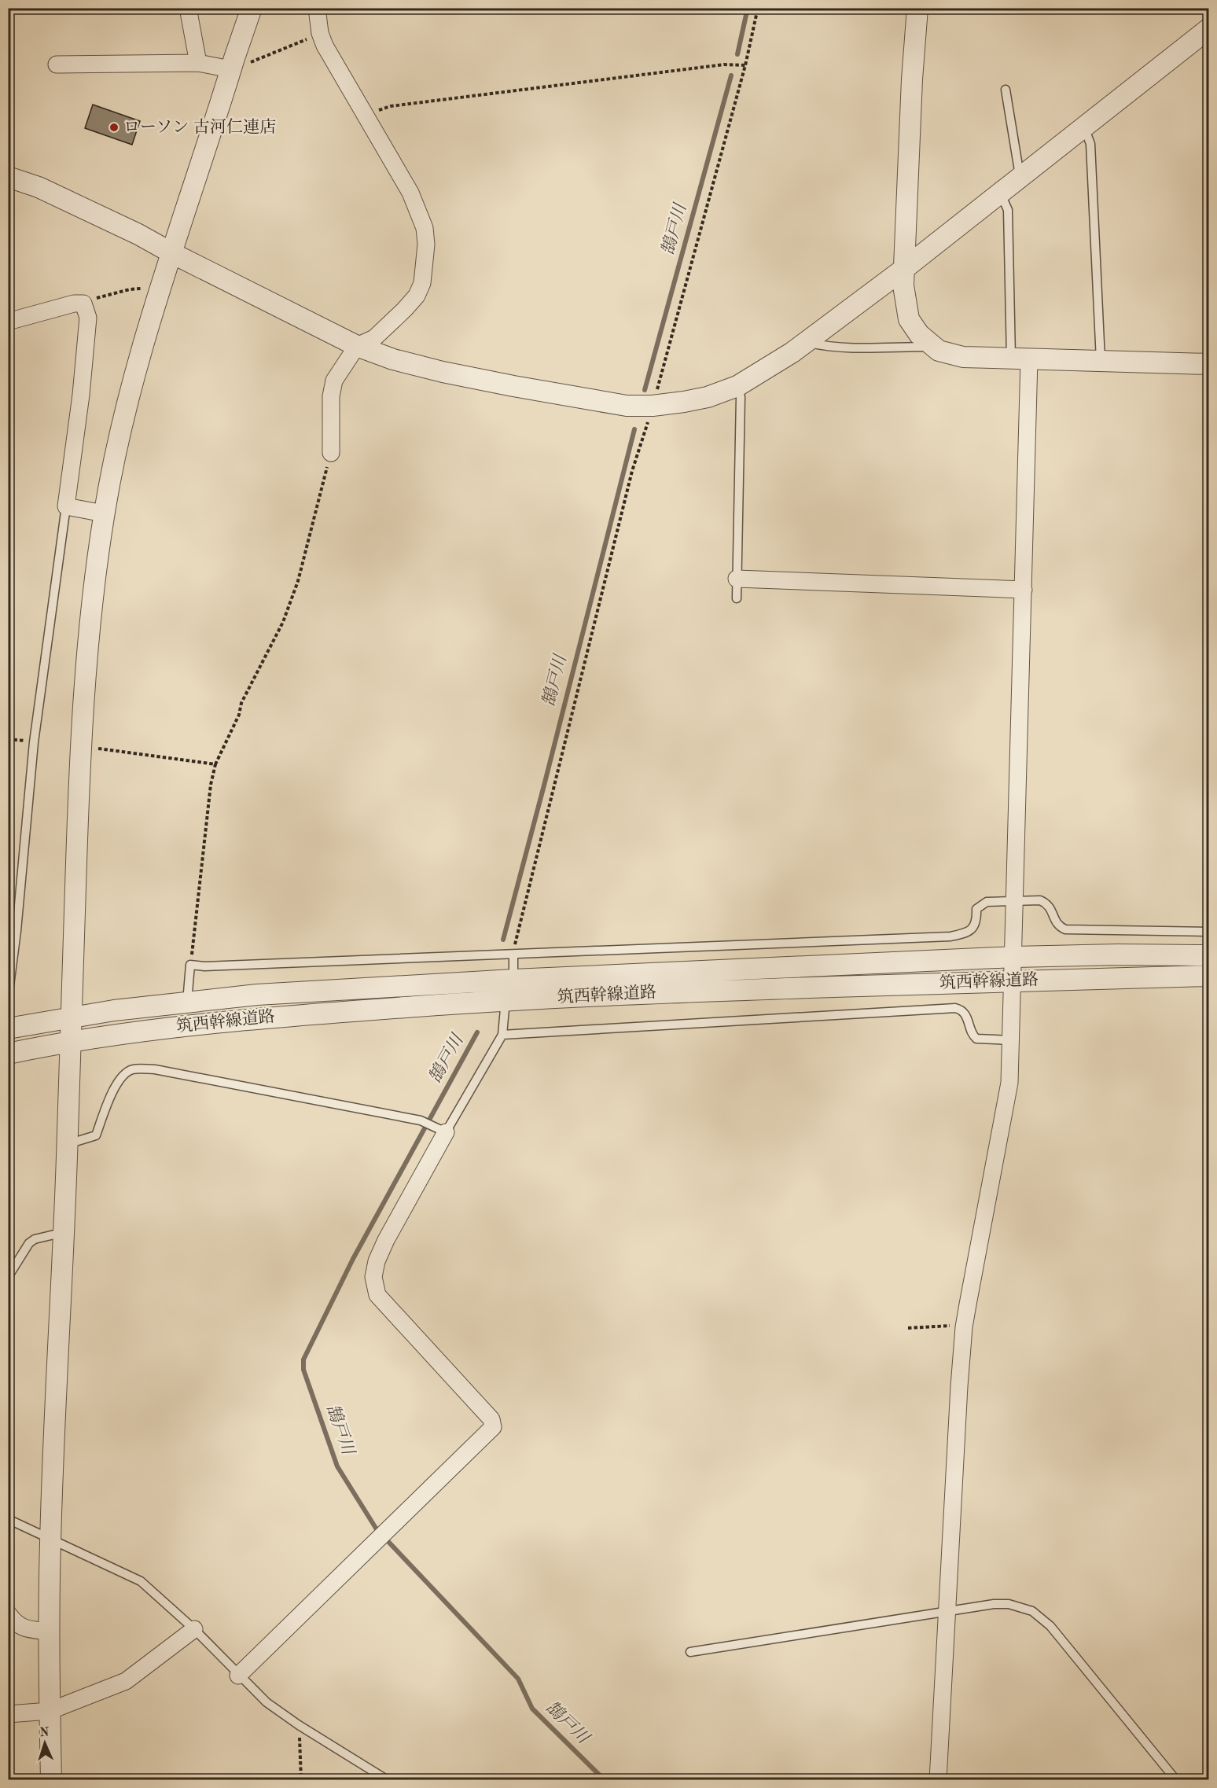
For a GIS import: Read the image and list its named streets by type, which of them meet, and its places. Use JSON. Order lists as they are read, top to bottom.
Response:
{
  "streets": {
    "street": ["筑西幹線道路"]
  },
  "water": ["鵠戸川"],
  "places": ["ローソン 古河仁連店"],
  "north": "top"
}
